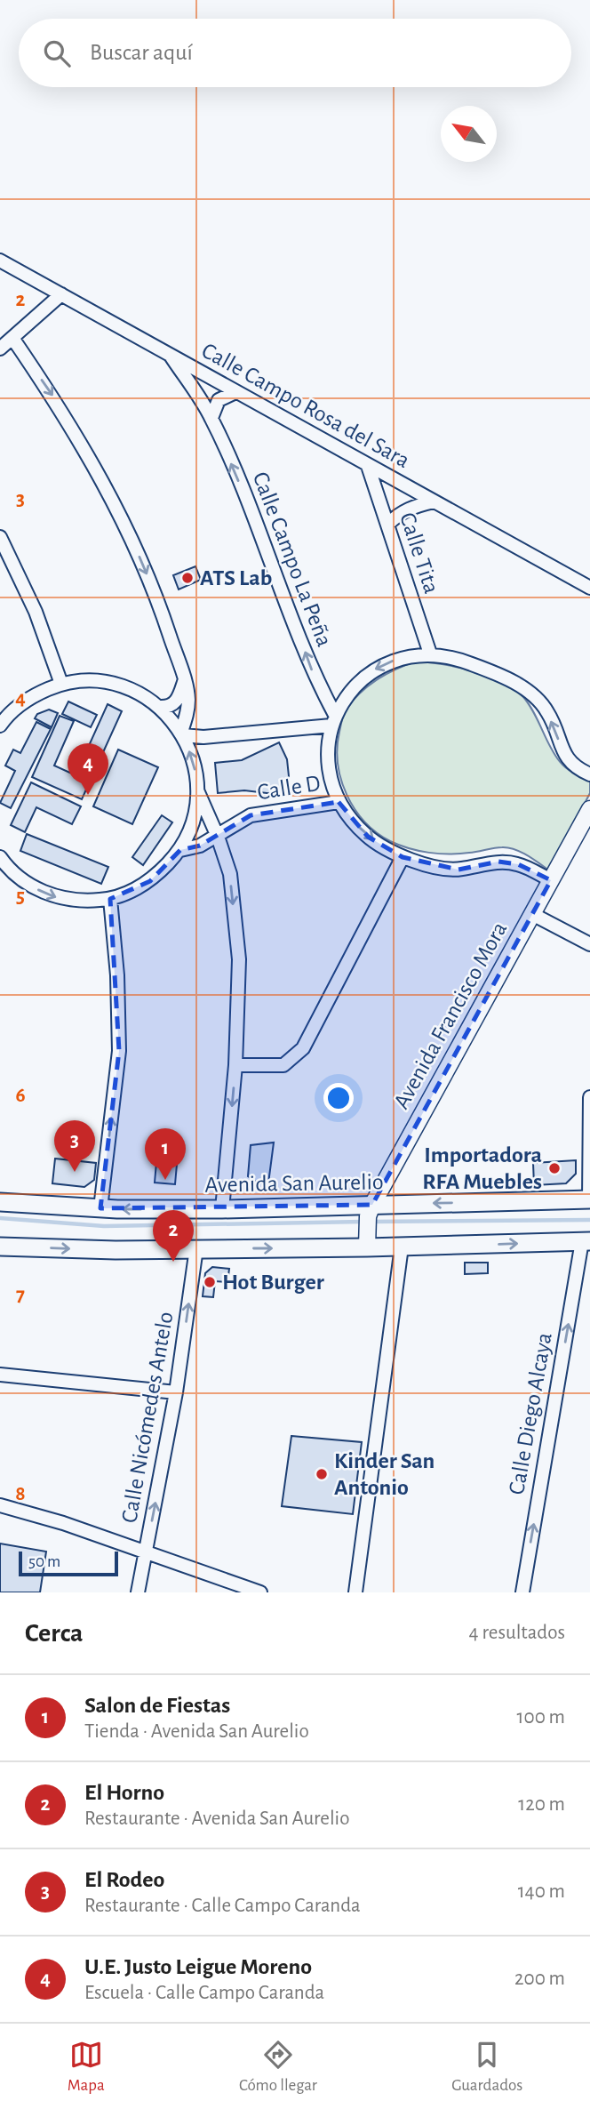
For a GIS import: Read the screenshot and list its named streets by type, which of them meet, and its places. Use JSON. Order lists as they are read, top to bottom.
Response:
{
  "streets": {
    "main road": ["Avenida San Aurelio"],
    "street": [
      "Calle Campo Rosa del Sara",
      "Calle Tita",
      "Calle Campo La Peña",
      "Calle D",
      "Avenida Francisco Mora",
      "Calle Diego Alcaya",
      "Calle Nicómedes Antelo"
    ]
  },
  "crossings": [
    ["Calle Campo Rosa del Sara", "Calle Tita"],
    ["Calle Campo Rosa del Sara", "Calle Campo La Peña"],
    ["Avenida Francisco Mora", "Avenida San Aurelio"]
  ],
  "one_way": ["Calle Campo La Peña", "Calle Diego Alcaya", "Calle Nicómedes Antelo"],
  "places": [
    "ATS Lab",
    "Importadora RFA Muebles",
    "Hot Burger",
    "Kinder San Antonio"
  ],
  "scale_bar": "50 m",
  "north": "top left",
  "page": {
    "search": "Buscar aquí",
    "pins": [
      "4",
      "3",
      "1",
      "2"
    ],
    "scale": "50 m",
    "heading": ["Cerca", "4 resultados"],
    "list": [
      {
        "mark": "1",
        "name": "Salon de Fiestas",
        "note": "Tienda · Avenida San Aurelio",
        "value": "100 m"
      },
      {
        "mark": "2",
        "name": "El Horno",
        "note": "Restaurante · Avenida San Aurelio",
        "value": "120 m"
      },
      {
        "mark": "3",
        "name": "El Rodeo",
        "note": "Restaurante · Calle Campo Caranda",
        "value": "140 m"
      },
      {
        "mark": "4",
        "name": "U.E. Justo Leigue Moreno",
        "note": "Escuela · Calle Campo Caranda",
        "value": "200 m"
      }
    ],
    "nav": ["Mapa", "Cómo llegar", "Guardados"]
  },
  "grid": {
    "rows": [
      "2",
      "3",
      "4",
      "5",
      "6",
      "7",
      "8"
    ]
  }
}
